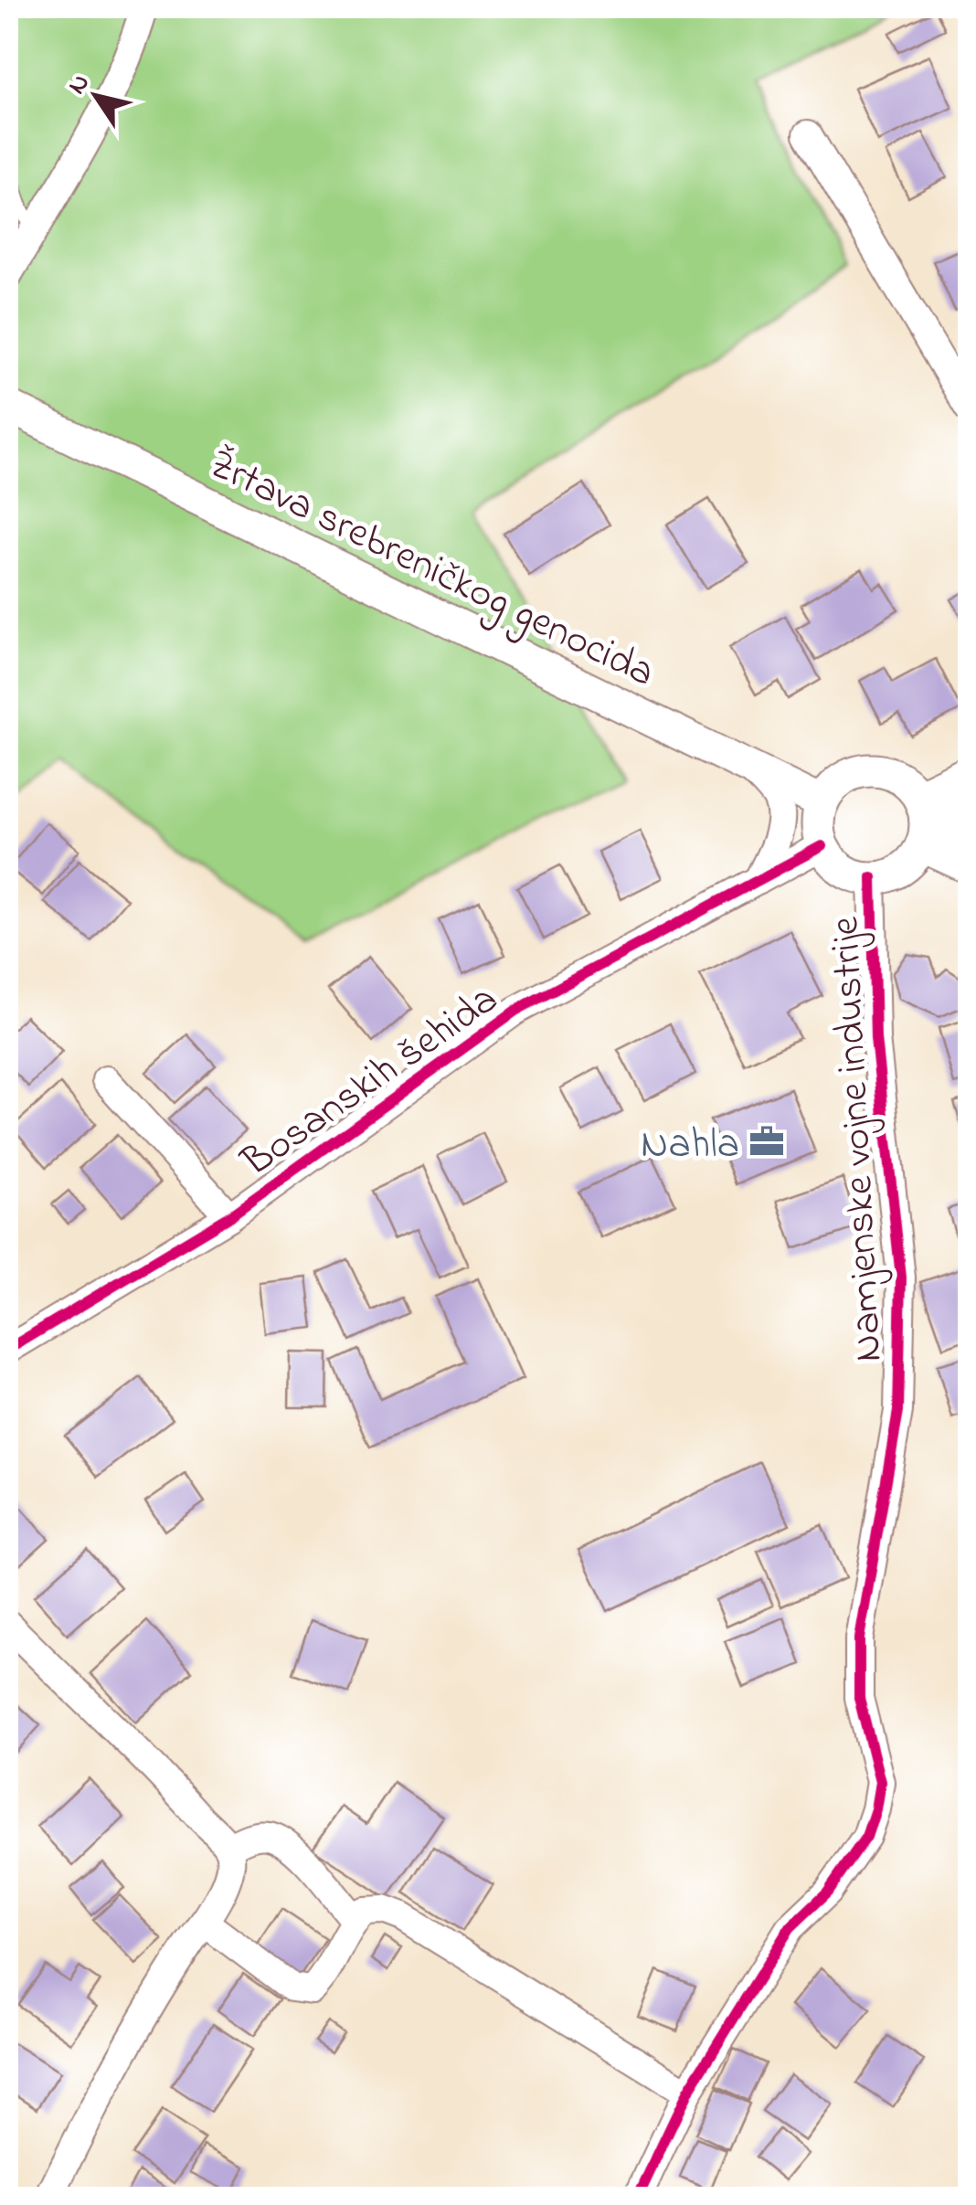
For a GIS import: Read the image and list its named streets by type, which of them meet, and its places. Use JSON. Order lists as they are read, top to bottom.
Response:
{
  "streets": {
    "street": ["Žrtava srebreničkog genocida", "Bosanskih šehida", "Namjenske vojne industrije"]
  },
  "crossings": [
    ["Žrtava srebreničkog genocida", "Bosanskih šehida"],
    ["Žrtava srebreničkog genocida", "Namjenske vojne industrije"],
    ["Bosanskih šehida", "Namjenske vojne industrije"]
  ],
  "places": {
    "office": ["Nahla"]
  },
  "north": "top left"
}
